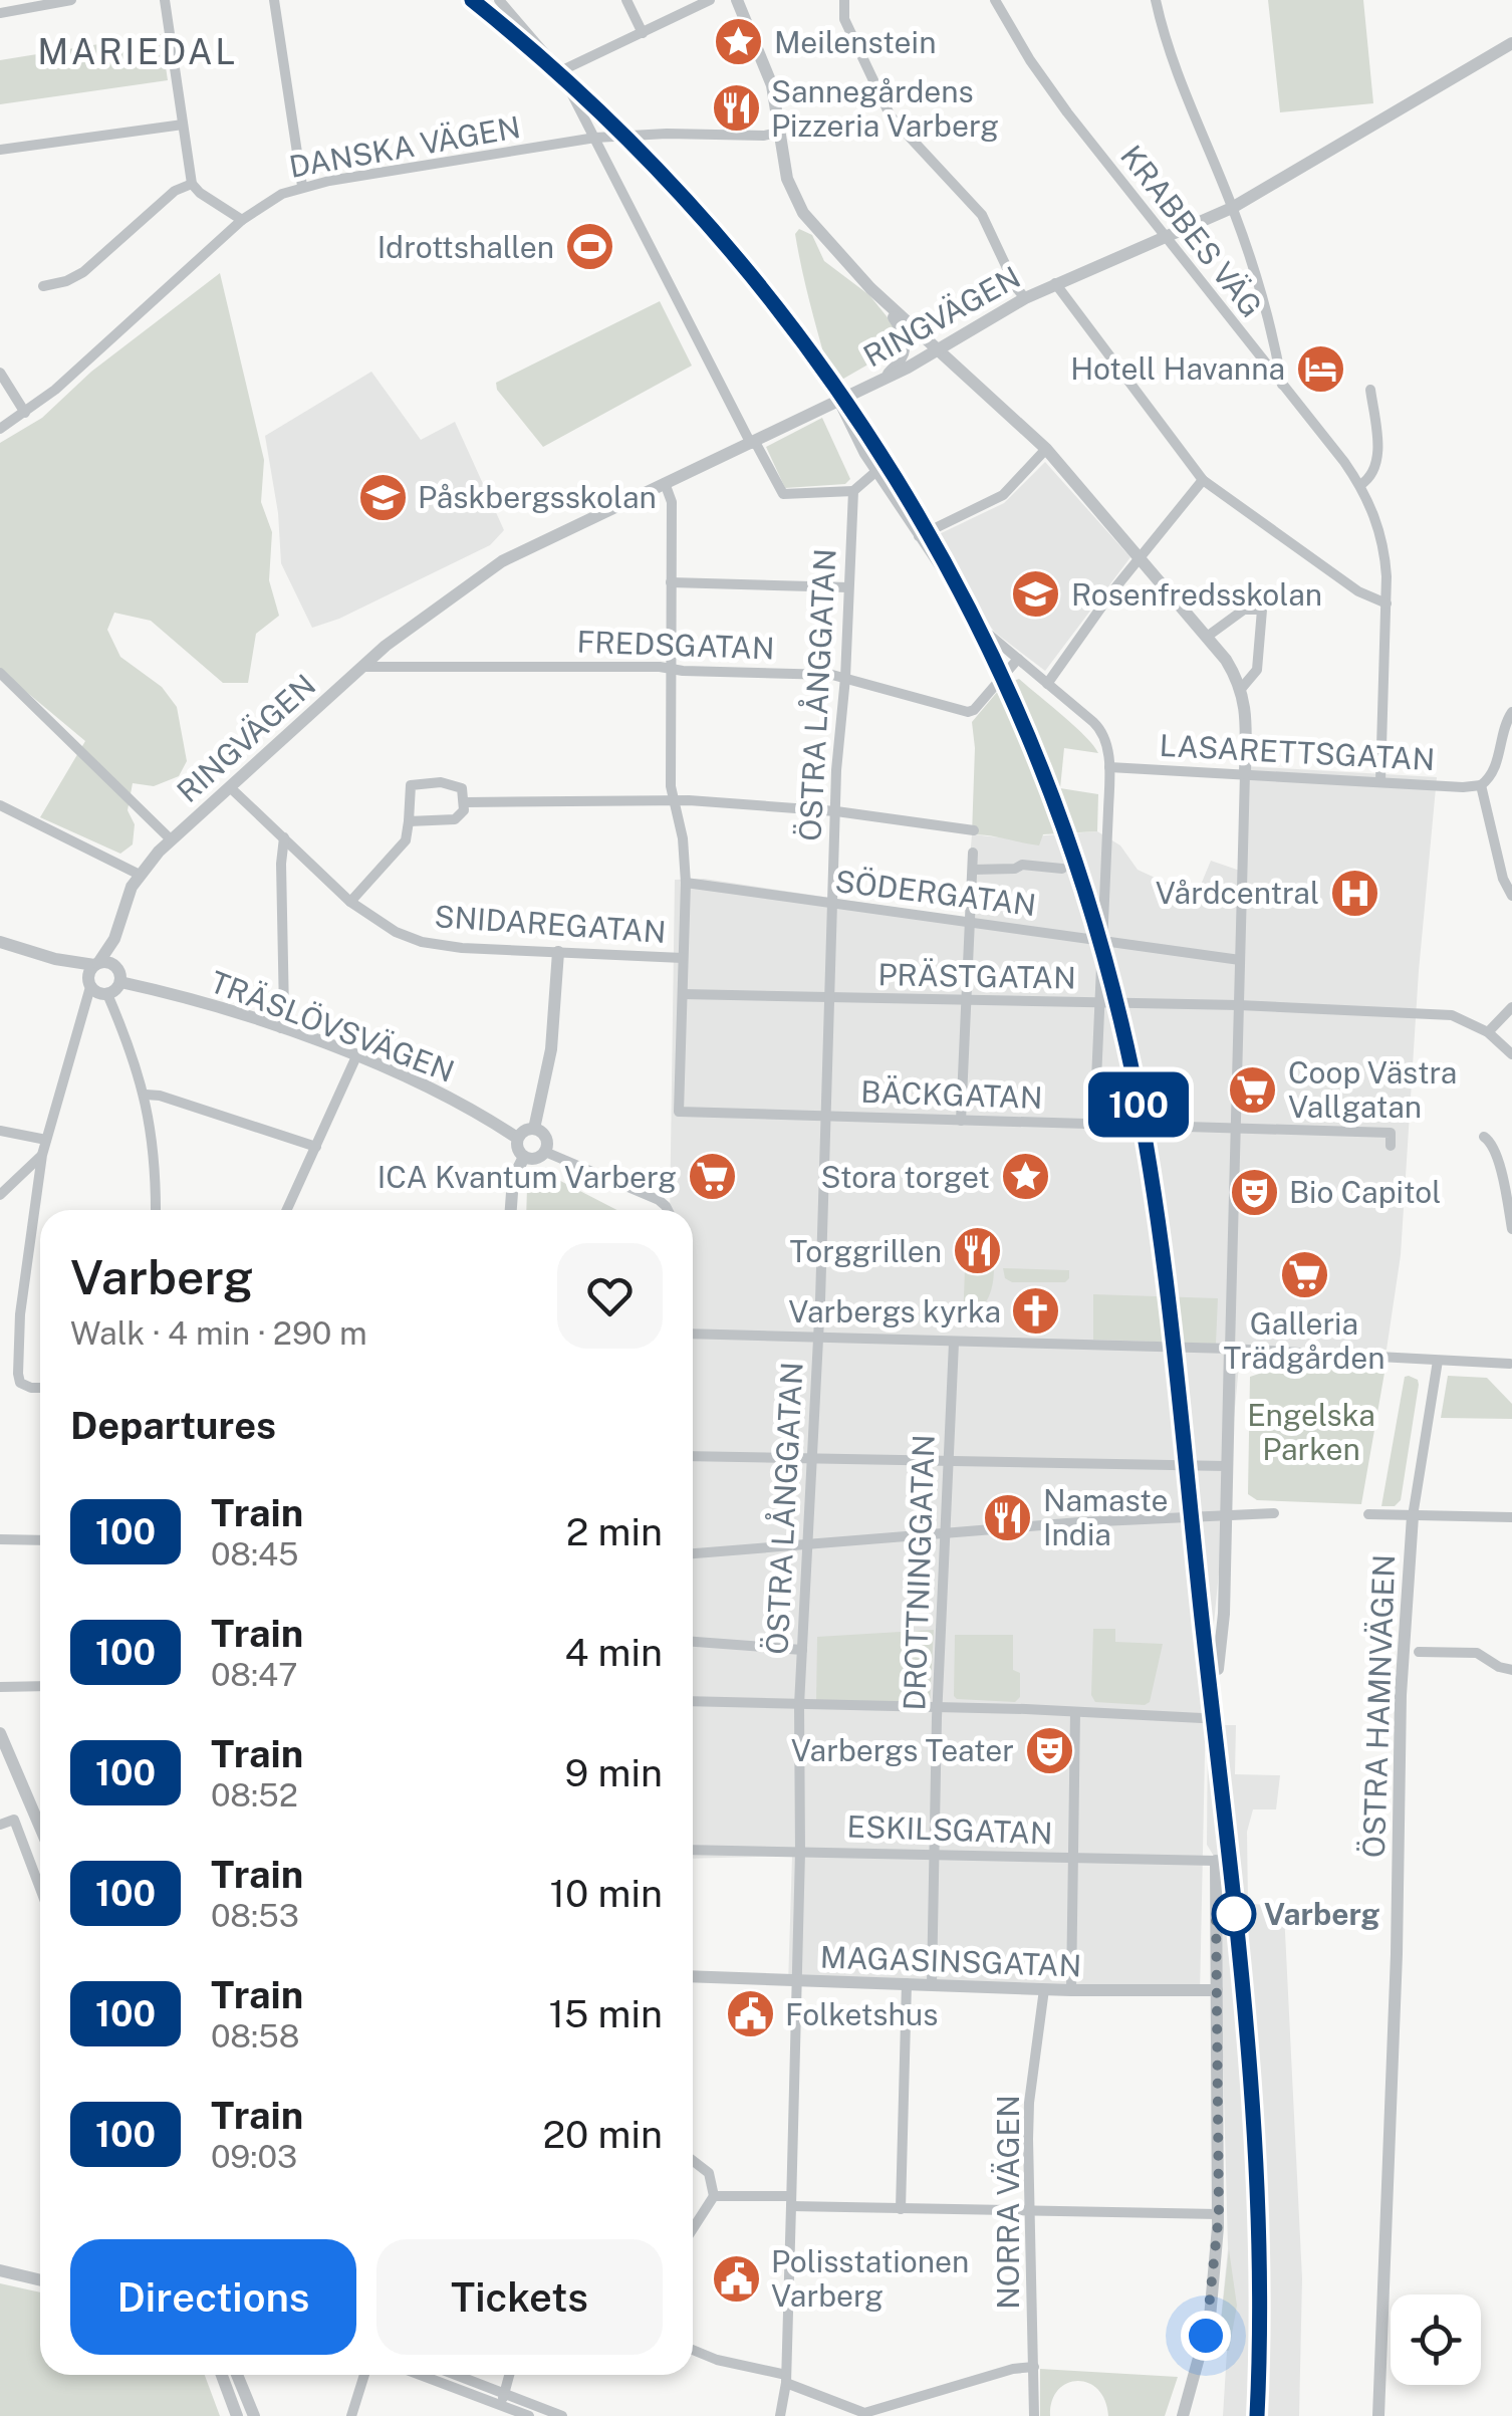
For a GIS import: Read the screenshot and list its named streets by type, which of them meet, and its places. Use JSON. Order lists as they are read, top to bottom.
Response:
{
  "streets": {
    "street": [
      "DANSKA VÄGEN",
      "KRABBES VÄG",
      "RINGVÄGEN",
      "FREDSGATAN",
      "ÖSTRA LÅNGGATAN",
      "LASARETTSGATAN",
      "SÖDERGATAN",
      "SNIDAREGATAN",
      "PRÄSTGATAN",
      "TRÄSLÖVSVÄGEN",
      "BÄCKGATAN",
      "DROTTNINGGATAN",
      "ÖSTRA HAMNVÄGEN",
      "ESKILSGATAN",
      "MAGASINSGATAN",
      "NORRA VÄGEN"
    ]
  },
  "crossings": [
    ["KRABBES VÄG", "RINGVÄGEN"],
    ["KRABBES VÄG", "LASARETTSGATAN"],
    ["RINGVÄGEN", "FREDSGATAN"],
    ["RINGVÄGEN", "SNIDAREGATAN"],
    ["RINGVÄGEN", "TRÄSLÖVSVÄGEN"],
    ["FREDSGATAN", "ÖSTRA LÅNGGATAN"],
    ["ÖSTRA LÅNGGATAN", "SÖDERGATAN"],
    ["ÖSTRA LÅNGGATAN", "PRÄSTGATAN"],
    ["ÖSTRA LÅNGGATAN", "BÄCKGATAN"],
    ["ÖSTRA LÅNGGATAN", "ESKILSGATAN"],
    ["ÖSTRA LÅNGGATAN", "MAGASINSGATAN"],
    ["PRÄSTGATAN", "BÄCKGATAN"],
    ["DROTTNINGGATAN", "ESKILSGATAN"],
    ["DROTTNINGGATAN", "MAGASINSGATAN"],
    ["MAGASINSGATAN", "NORRA VÄGEN"]
  ],
  "districts": ["MARIEDAL"],
  "parks": ["Engelska Parken"],
  "places": {
    "place": ["Meilenstein", "Stora torget"],
    "restaurant": ["Sannegårdens Pizzeria Varberg", "Torggrillen", "Namaste India"],
    "sports": ["Idrottshallen"],
    "hotel": ["Hotell Havanna"],
    "school or university": ["Påskbergsskolan", "Rosenfredsskolan"],
    "hospital": ["Vårdcentral"],
    "supermarket": ["Coop Västra Vallgatan", "ICA Kvantum Varberg", "Galleria Trädgården"],
    "theatre": ["Bio Capitol", "Varbergs Teater"],
    "church": ["Varbergs kyrka"],
    "other": ["Varberg"],
    "public building": ["Folketshus", "Polisstationen Varberg"]
  },
  "page": {
    "on_map": "100",
    "heading": [
      ["Varberg", "Walk · 4 min · 290 m"],
      "Departures"
    ],
    "list": [
      {
        "mark": "100",
        "name": "Train",
        "note": "08:45",
        "value": "2 min"
      },
      {
        "mark": "100",
        "name": "Train",
        "note": "08:47",
        "value": "4 min"
      },
      {
        "mark": "100",
        "name": "Train",
        "note": "08:52",
        "value": "9 min"
      },
      {
        "mark": "100",
        "name": "Train",
        "note": "08:53",
        "value": "10 min"
      },
      {
        "mark": "100",
        "name": "Train",
        "note": "08:58",
        "value": "15 min"
      },
      {
        "mark": "100",
        "name": "Train",
        "note": "09:03",
        "value": "20 min"
      }
    ],
    "buttons": ["Directions", "Tickets"]
  }
}
